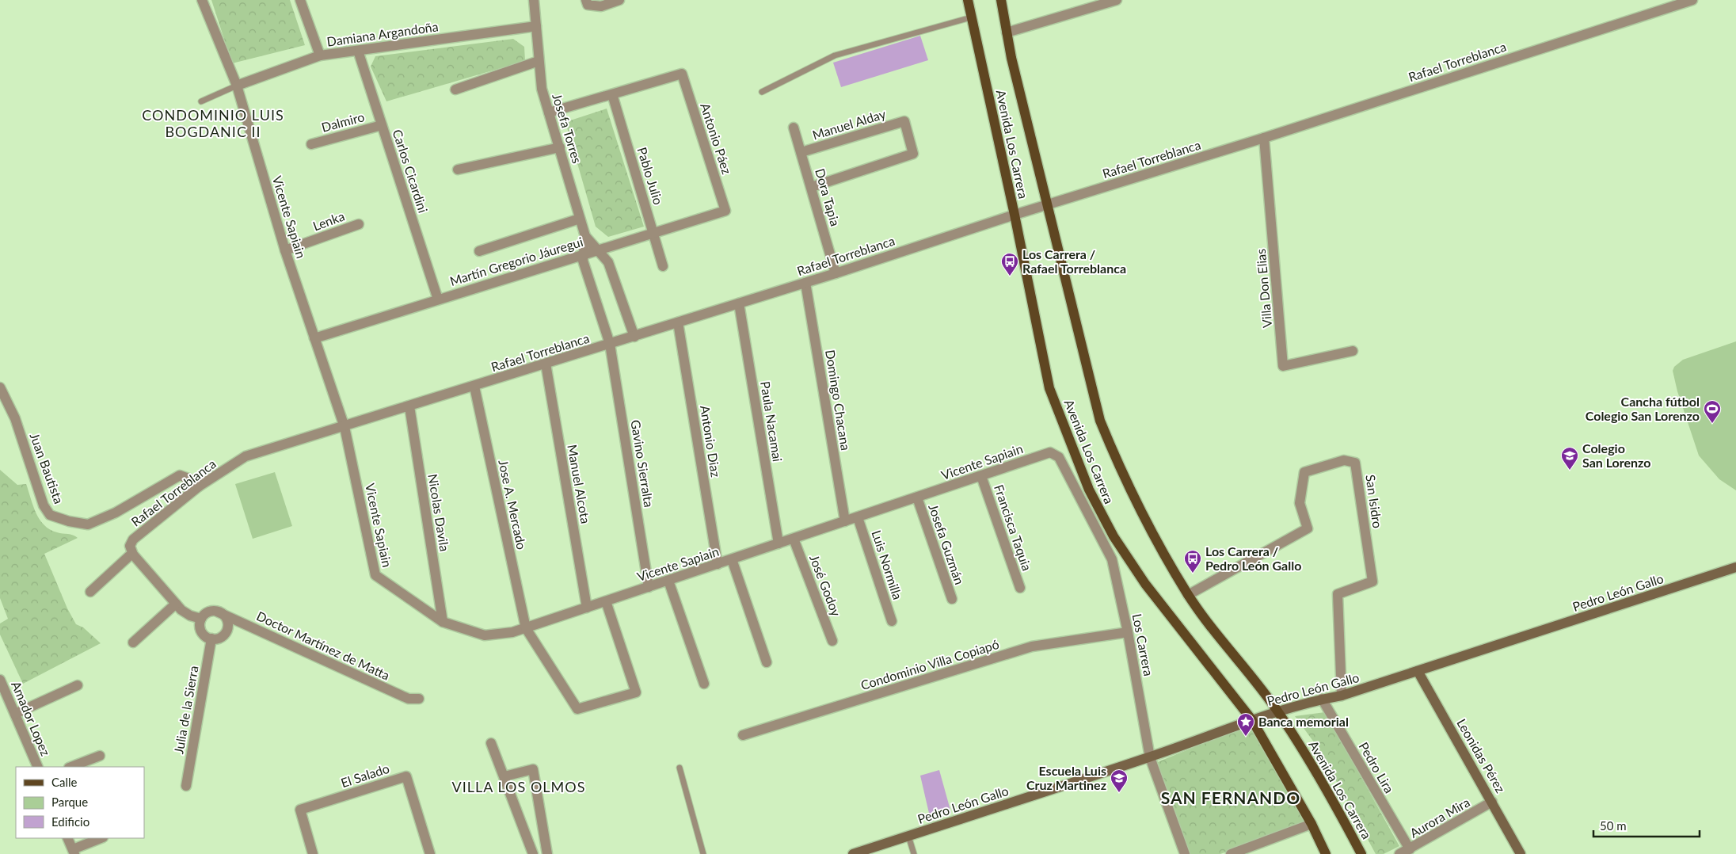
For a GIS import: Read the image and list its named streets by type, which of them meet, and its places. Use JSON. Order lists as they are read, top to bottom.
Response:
{
  "streets": {
    "main road": ["Avenida Los Carrera"],
    "street": [
      "Damiana Argandoña",
      "Rafael Torreblanca",
      "Dalmiro",
      "Manuel Alday",
      "Josefa Torres",
      "Antonio Páez",
      "Carlos Cicardini",
      "Pablo Julio",
      "Dora Tapia",
      "Vicente Sapiain",
      "Lenka",
      "Martín Gregorio Jáuregui",
      "Villa Don Elias",
      "Domingo Chacana",
      "Paula Nacamai",
      "Antonio Diaz",
      "Gavino Sierralta",
      "Juan Bautista",
      "Manuel Alcota",
      "San Isidro",
      "Jose A. Mercado",
      "Nicolas Davila",
      "Francisca Taquia",
      "Josefa Guzmán",
      "Luis Normilla",
      "José Godoy",
      "Pedro León Gallo",
      "Los Carrera",
      "Doctor Martínez de Matta",
      "Condominio Villa Copiapó",
      "Julia de la Sierra",
      "Amador Lopez",
      "Leonidas Pérez",
      "Pedro Lira",
      "El Salado",
      "Aurora Mira"
    ]
  },
  "crossings": [
    ["Damiana Argandoña", "Josefa Torres"],
    ["Damiana Argandoña", "Carlos Cicardini"],
    ["Damiana Argandoña", "Vicente Sapiain"],
    ["Rafael Torreblanca", "Josefa Torres"],
    ["Rafael Torreblanca", "Avenida Los Carrera"],
    ["Rafael Torreblanca", "Dora Tapia"],
    ["Rafael Torreblanca", "Vicente Sapiain"],
    ["Rafael Torreblanca", "Villa Don Elias"],
    ["Rafael Torreblanca", "Domingo Chacana"],
    ["Rafael Torreblanca", "Paula Nacamai"],
    ["Rafael Torreblanca", "Antonio Diaz"],
    ["Rafael Torreblanca", "Gavino Sierralta"],
    ["Rafael Torreblanca", "Juan Bautista"],
    ["Rafael Torreblanca", "Manuel Alcota"],
    ["Rafael Torreblanca", "Jose A. Mercado"],
    ["Rafael Torreblanca", "Nicolas Davila"],
    ["Dalmiro", "Carlos Cicardini"],
    ["Manuel Alday", "Dora Tapia"],
    ["Josefa Torres", "Martín Gregorio Jáuregui"],
    ["Josefa Torres", "Gavino Sierralta"],
    ["Antonio Páez", "Pablo Julio"],
    ["Antonio Páez", "Martín Gregorio Jáuregui"],
    ["Avenida Los Carrera", "San Isidro"],
    ["Avenida Los Carrera", "Pedro León Gallo"],
    ["Carlos Cicardini", "Martín Gregorio Jáuregui"],
    ["Pablo Julio", "Martín Gregorio Jáuregui"],
    ["Vicente Sapiain", "Lenka"],
    ["Vicente Sapiain", "Martín Gregorio Jáuregui"],
    ["Vicente Sapiain", "Domingo Chacana"],
    ["Vicente Sapiain", "Paula Nacamai"],
    ["Vicente Sapiain", "Antonio Diaz"],
    ["Vicente Sapiain", "Gavino Sierralta"],
    ["Vicente Sapiain", "Manuel Alcota"],
    ["Vicente Sapiain", "Jose A. Mercado"],
    ["Vicente Sapiain", "Nicolas Davila"],
    ["Vicente Sapiain", "Francisca Taquia"],
    ["Vicente Sapiain", "Josefa Guzmán"],
    ["Vicente Sapiain", "Luis Normilla"],
    ["Vicente Sapiain", "José Godoy"],
    ["Vicente Sapiain", "Los Carrera"],
    ["San Isidro", "Pedro León Gallo"],
    ["Pedro León Gallo", "Los Carrera"],
    ["Pedro León Gallo", "Leonidas Pérez"],
    ["Pedro León Gallo", "Pedro Lira"],
    ["Los Carrera", "Condominio Villa Copiapó"],
    ["Doctor Martínez de Matta", "Julia de la Sierra"],
    ["Leonidas Pérez", "Aurora Mira"],
    ["Pedro Lira", "Aurora Mira"]
  ],
  "districts": ["CONDOMINIO LUIS BOGDANIC II", "VILLA LOS OLMOS", "SAN FERNANDO"],
  "places": {
    "bus stop": ["Los Carrera / Rafael Torreblanca", "Los Carrera / Pedro León Gallo"],
    "sports": ["Cancha fútbol Colegio San Lorenzo"],
    "school or university": ["Colegio San Lorenzo", "Escuela Luis Cruz Martinez"],
    "place": ["Banca memorial"]
  },
  "legend": ["Calle", "Parque", "Edificio"],
  "scale_bar": "50 m"
}
